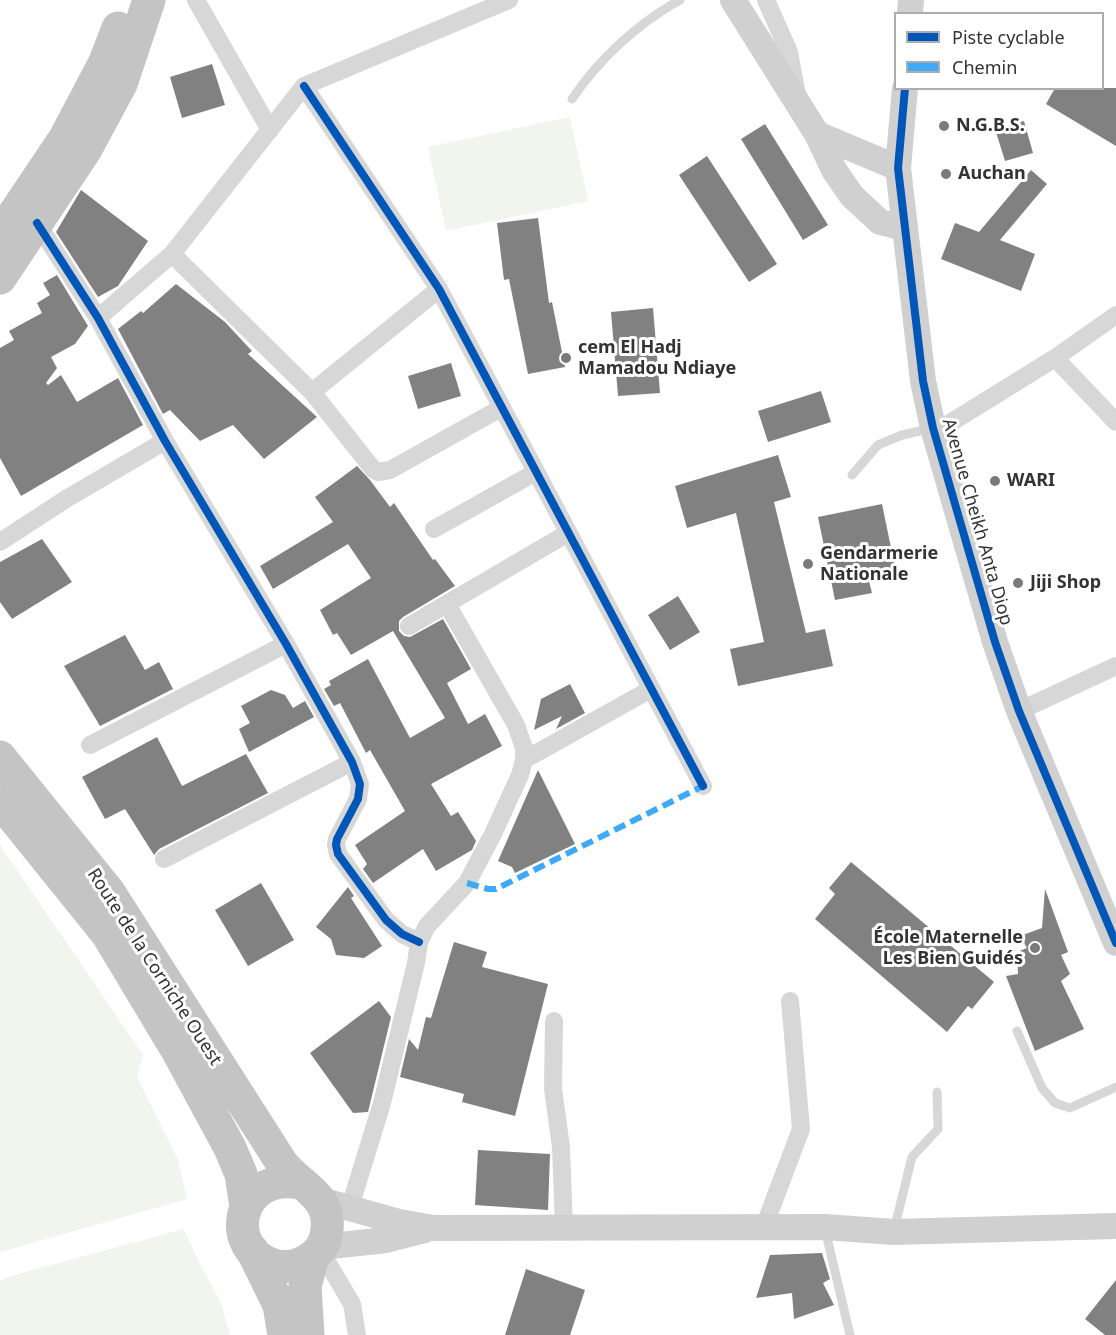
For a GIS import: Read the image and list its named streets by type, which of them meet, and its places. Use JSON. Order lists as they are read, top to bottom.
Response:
{
  "streets": {
    "highway": ["Route de la Corniche Ouest"],
    "street": ["Avenue Cheikh Anta Diop"]
  },
  "places": [
    "N.G.B.S.",
    "Auchan",
    "cem El Hadj Mamadou Ndiaye",
    "WARI",
    "Gendarmerie Nationale",
    "Jiji Shop",
    "École Maternelle Les Bien Guidés"
  ],
  "legend": ["Piste cyclable", "Chemin"]
}
